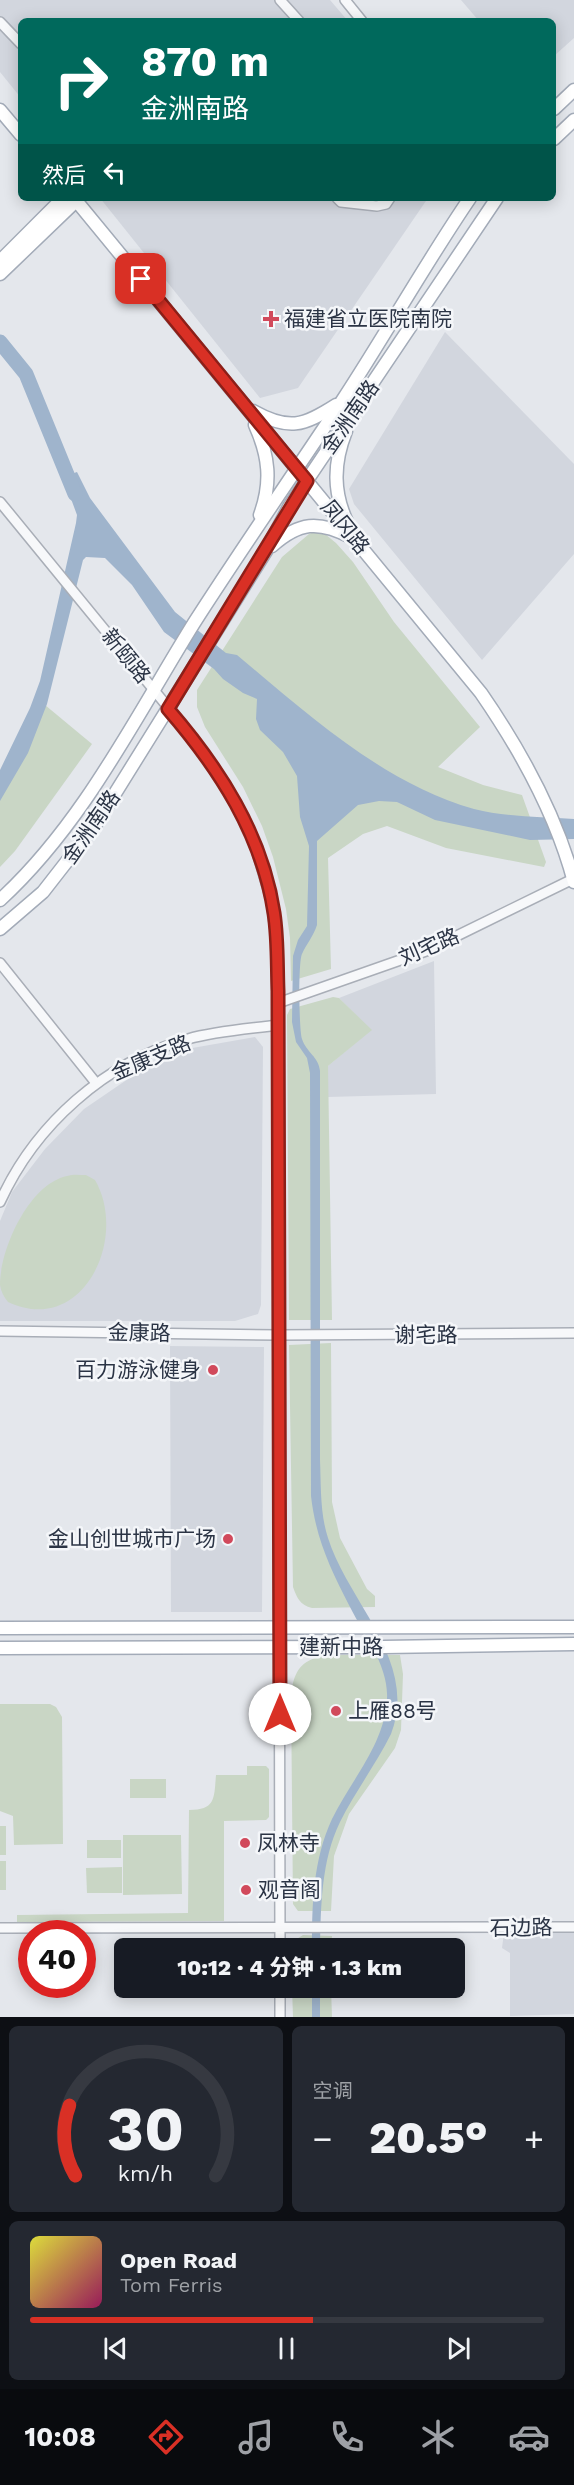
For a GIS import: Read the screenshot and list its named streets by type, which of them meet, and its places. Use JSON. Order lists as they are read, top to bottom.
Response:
{
  "streets": {
    "main road": ["金洲南路", "凤冈路", "建新中路"],
    "street": [
      "新颐路",
      "刘宅路",
      "金康支路",
      "金康路",
      "谢宅路",
      "石边路"
    ]
  },
  "crossings": [
    ["金洲南路", "凤冈路"],
    ["金洲南路", "新颐路"],
    ["凤冈路", "刘宅路"],
    ["新颐路", "刘宅路"],
    ["新颐路", "金康支路"],
    ["新颐路", "金康路"],
    ["新颐路", "谢宅路"],
    ["新颐路", "建新中路"],
    ["新颐路", "石边路"],
    ["金康路", "谢宅路"]
  ],
  "places": {
    "health": ["福建省立医院南院"],
    "other": [
      "百力游泳健身",
      "金山创世城市广场",
      "上雁88号",
      "凤林寺",
      "观音阁"
    ]
  },
  "page": {
    "turn": ["870 m", "金洲南路"],
    "then": "然后",
    "limit": "40",
    "trip": "10:12 · 4 分钟 · 1.3 km",
    "tile": "空调",
    "heat": ["−", "20.5°", "+"],
    "song": ["Open Road", "Tom Ferris"],
    "tabs": "10:08",
    "gauge": ["30", "km/h"]
  }
}
